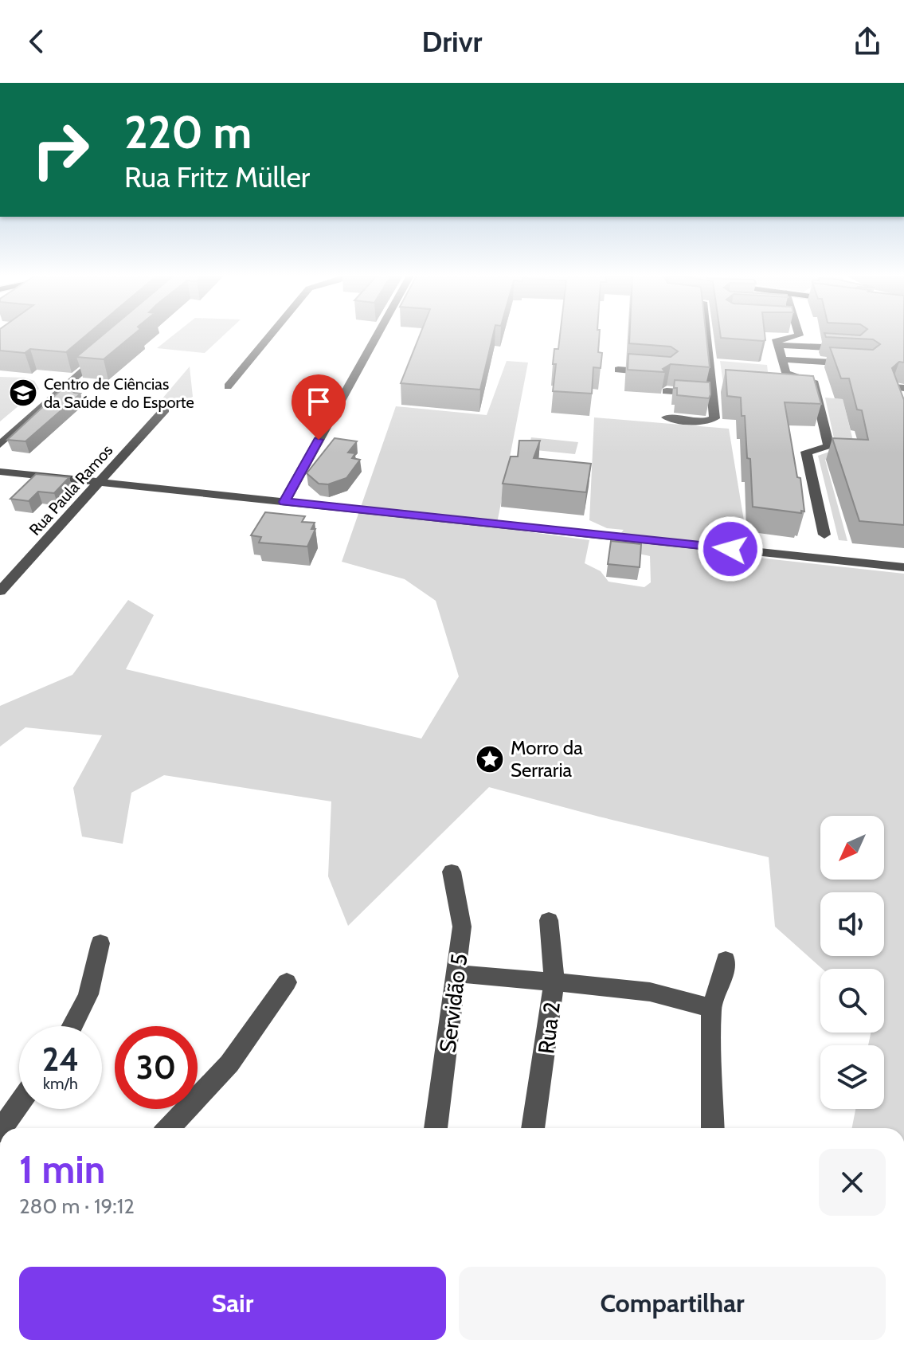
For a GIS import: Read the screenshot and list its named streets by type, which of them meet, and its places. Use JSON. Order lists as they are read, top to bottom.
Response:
{
  "streets": {
    "street": ["Rua Paula Ramos", "Servidão 5", "Rua 2"]
  },
  "places": {
    "school or university": ["Centro de Ciências da Saúde e do Esporte"],
    "place": ["Morro da Serraria"]
  },
  "north": "bottom left",
  "page": {
    "header": "Drivr",
    "turn": ["220 m", "Rua Fritz Müller"],
    "speed": "24 km/h",
    "limit": "30",
    "heading": ["1 min", "280 m · 19:12"],
    "buttons": ["Sair", "Compartilhar"]
  }
}
